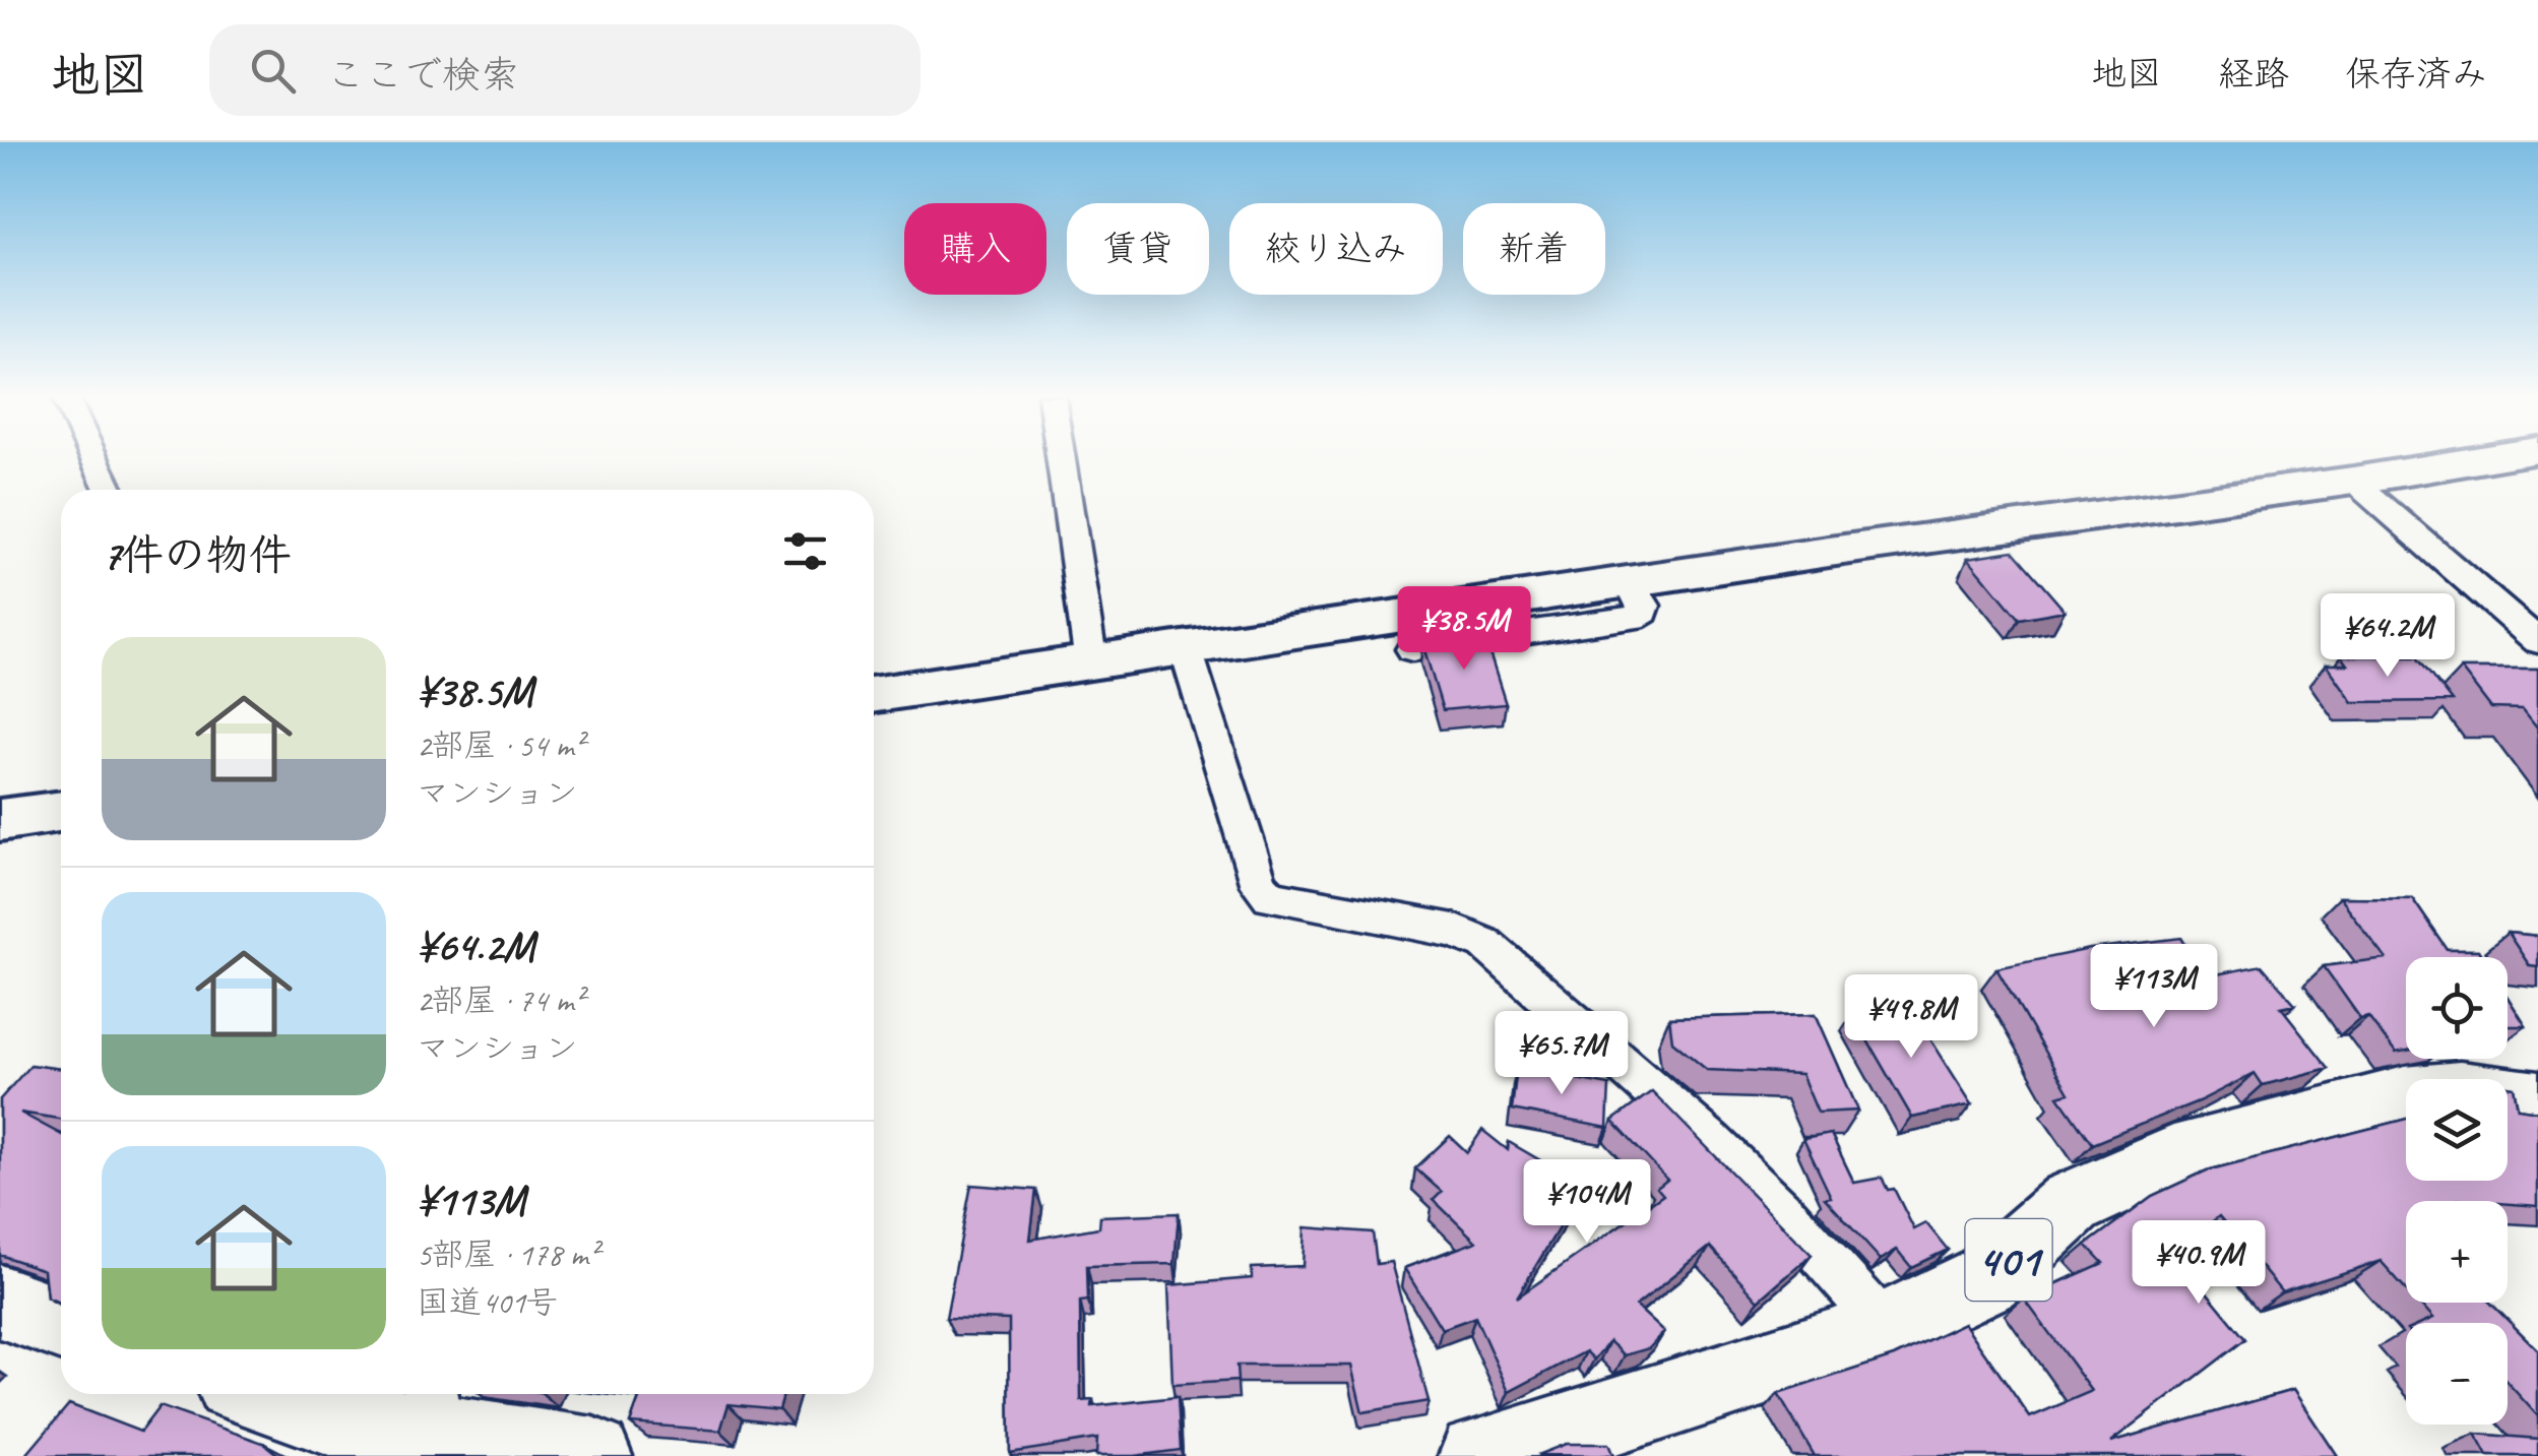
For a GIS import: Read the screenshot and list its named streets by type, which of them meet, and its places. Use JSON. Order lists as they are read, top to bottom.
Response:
{
  "streets": {
    "highway": ["401"]
  },
  "page": {
    "header": "地図",
    "search": "ここで検索",
    "nav": ["地図", "経路", "保存済み"],
    "chip": [
      "購入",
      "賃貸",
      "絞り込み",
      "新着"
    ],
    "heading": "7件の物件",
    "price": [
      "¥38.5M",
      "¥64.2M",
      "¥113M",
      "¥49.8M",
      "¥65.7M",
      "¥104M",
      "¥40.9M"
    ],
    "list": [
      {
        "name": "¥38.5M",
        "note": "2部屋 · 54 m² · マンション"
      },
      {
        "name": "¥64.2M",
        "note": "2部屋 · 74 m² · マンション"
      },
      {
        "name": "¥113M",
        "note": "5部屋 · 178 m² · 国道401号"
      }
    ],
    "map_buttons": ["+", "−"]
  }
}
